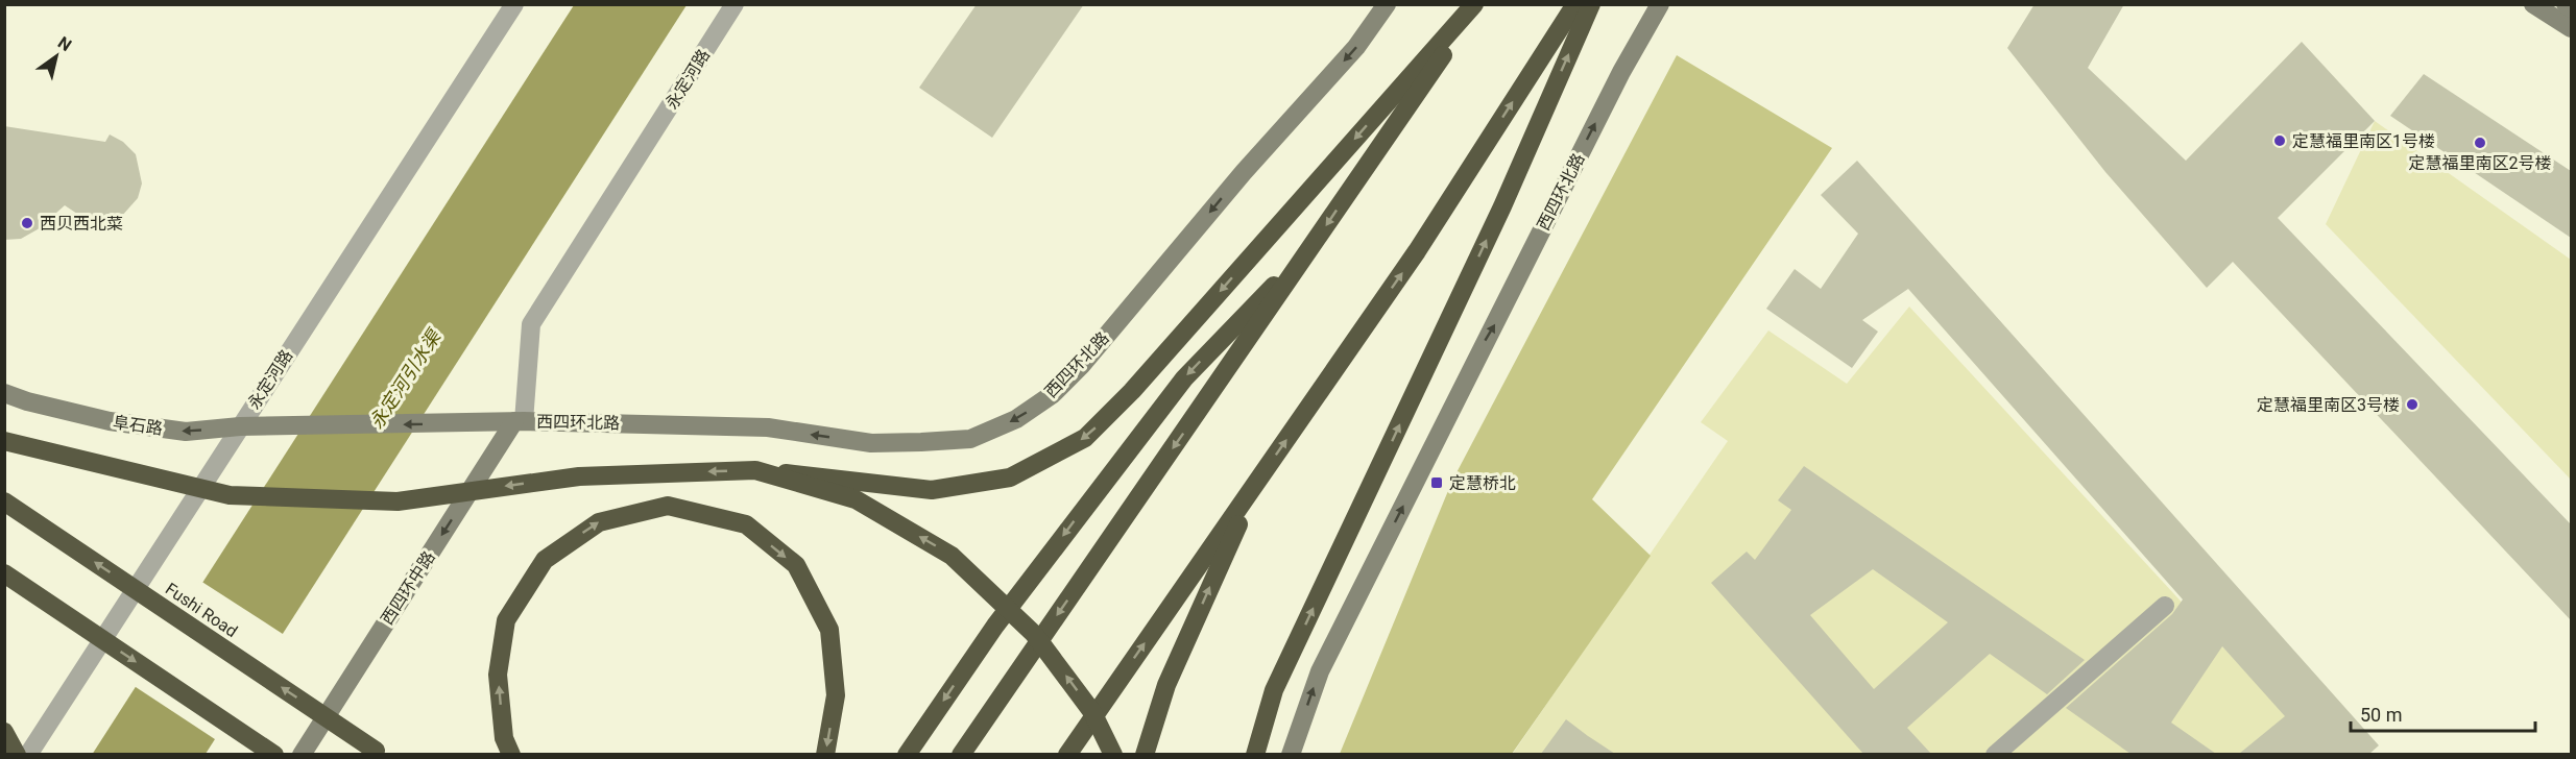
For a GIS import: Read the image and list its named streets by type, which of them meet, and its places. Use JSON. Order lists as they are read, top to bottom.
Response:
{
  "streets": {
    "highway": ["Fushi Road"],
    "street": [
      "永定河路",
      "西四环北路",
      "阜石路",
      "西四环中路"
    ]
  },
  "crossings": [
    ["永定河路", "西四环北路"],
    ["永定河路", "阜石路"],
    ["永定河路", "西四环中路"],
    ["西四环北路", "阜石路"],
    ["西四环北路", "西四环中路"]
  ],
  "one_way": ["阜石路", "西四环中路"],
  "water": ["永定河引水渠"],
  "places": {
    "other": [
      "定慧福里南区1号楼",
      "定慧福里南区2号楼",
      "西贝西北菜",
      "定慧福里南区3号楼"
    ],
    "transit": ["定慧桥北"]
  },
  "scale_bar": "50 m",
  "north": "top right"
}
